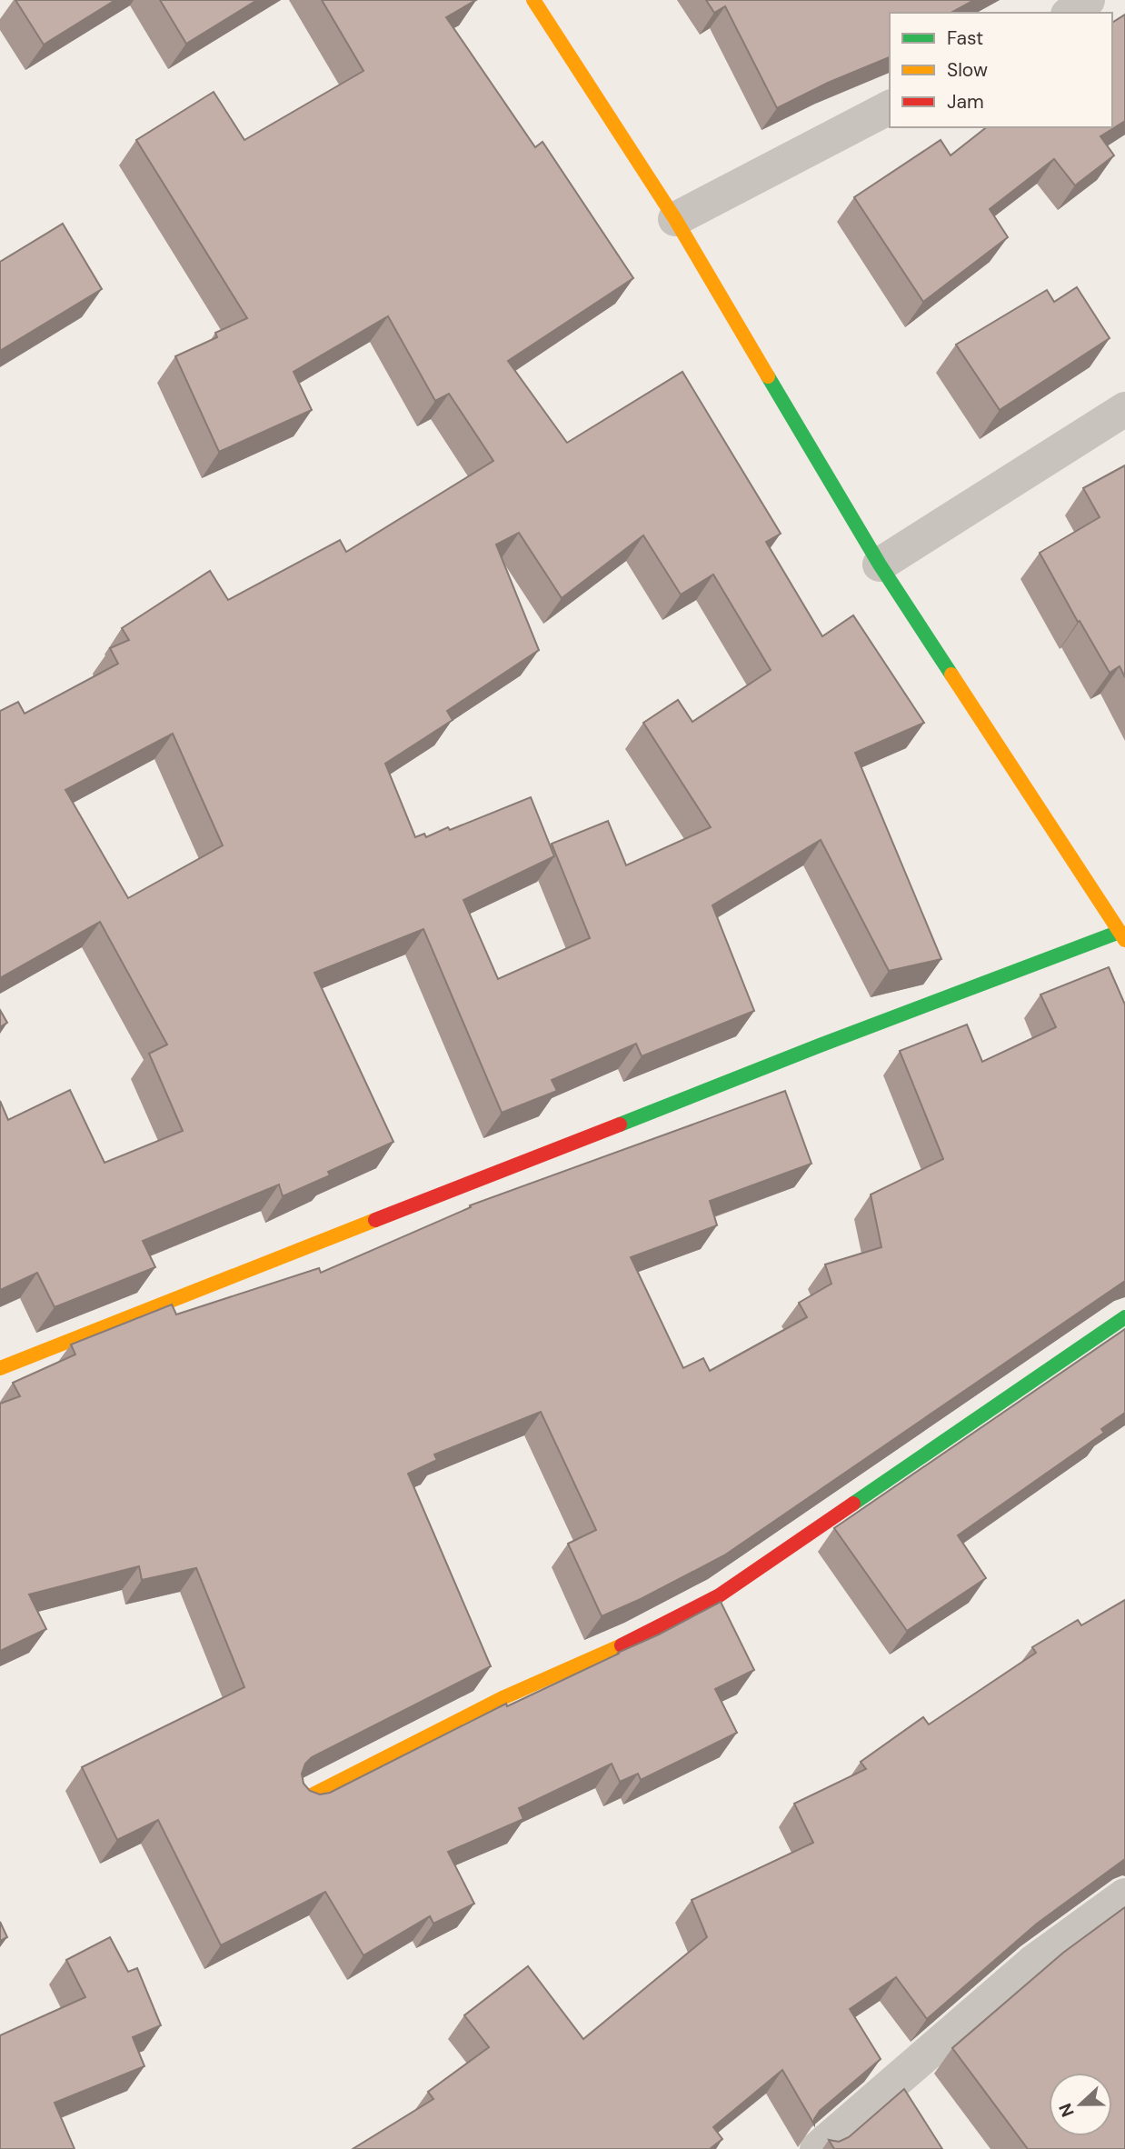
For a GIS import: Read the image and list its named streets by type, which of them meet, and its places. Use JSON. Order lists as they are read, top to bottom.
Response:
{
  "legend": ["Fast", "Slow", "Jam"],
  "north": "left"
}
